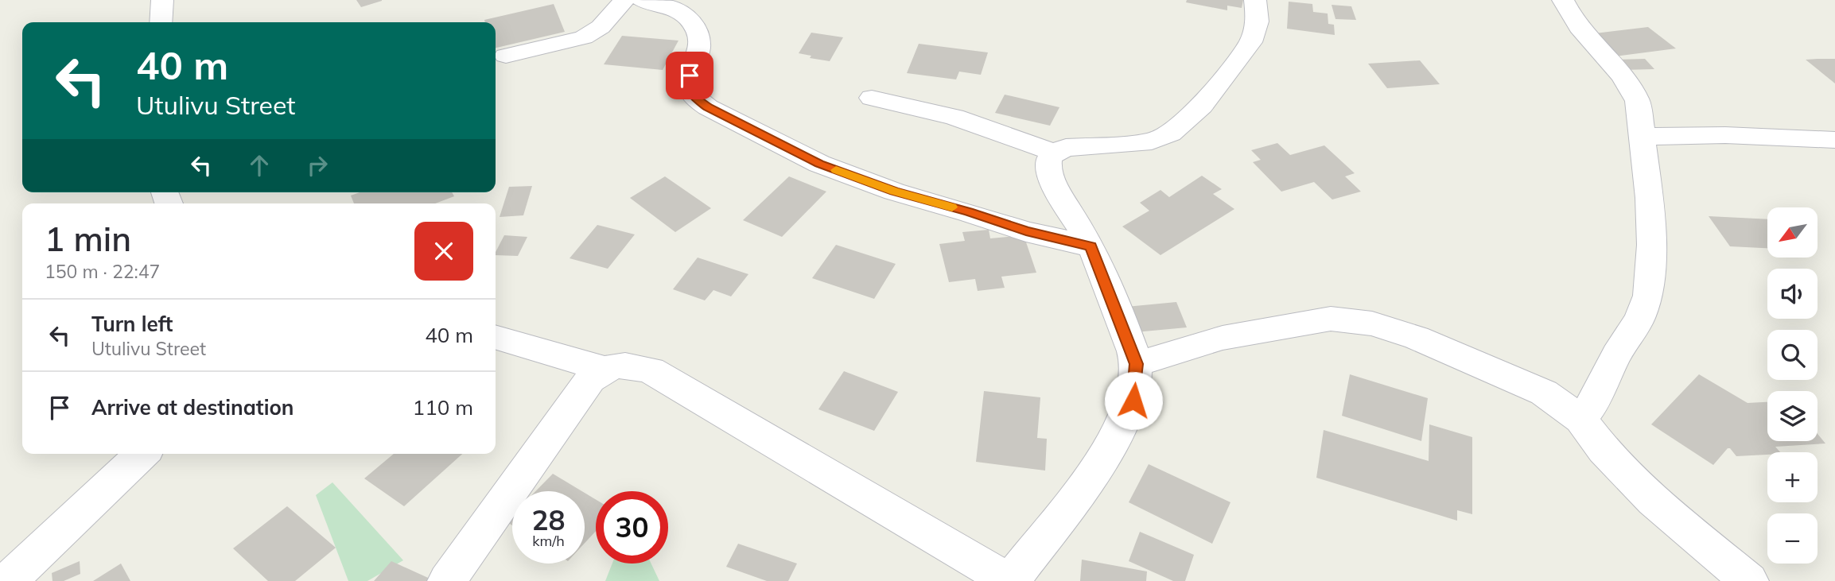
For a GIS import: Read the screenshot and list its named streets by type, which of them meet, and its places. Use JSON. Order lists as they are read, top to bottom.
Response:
{
  "north": "bottom left",
  "page": {
    "turn": ["40 m", "Utulivu Street"],
    "heading": ["1 min", "150 m · 22:47"],
    "map_buttons": ["+", "−"],
    "list": [
      {
        "name": "Turn left",
        "note": "Utulivu Street",
        "value": "40 m"
      },
      {
        "name": "Arrive at destination",
        "value": "110 m"
      }
    ],
    "speed": "28 km/h",
    "limit": "30"
  }
}
